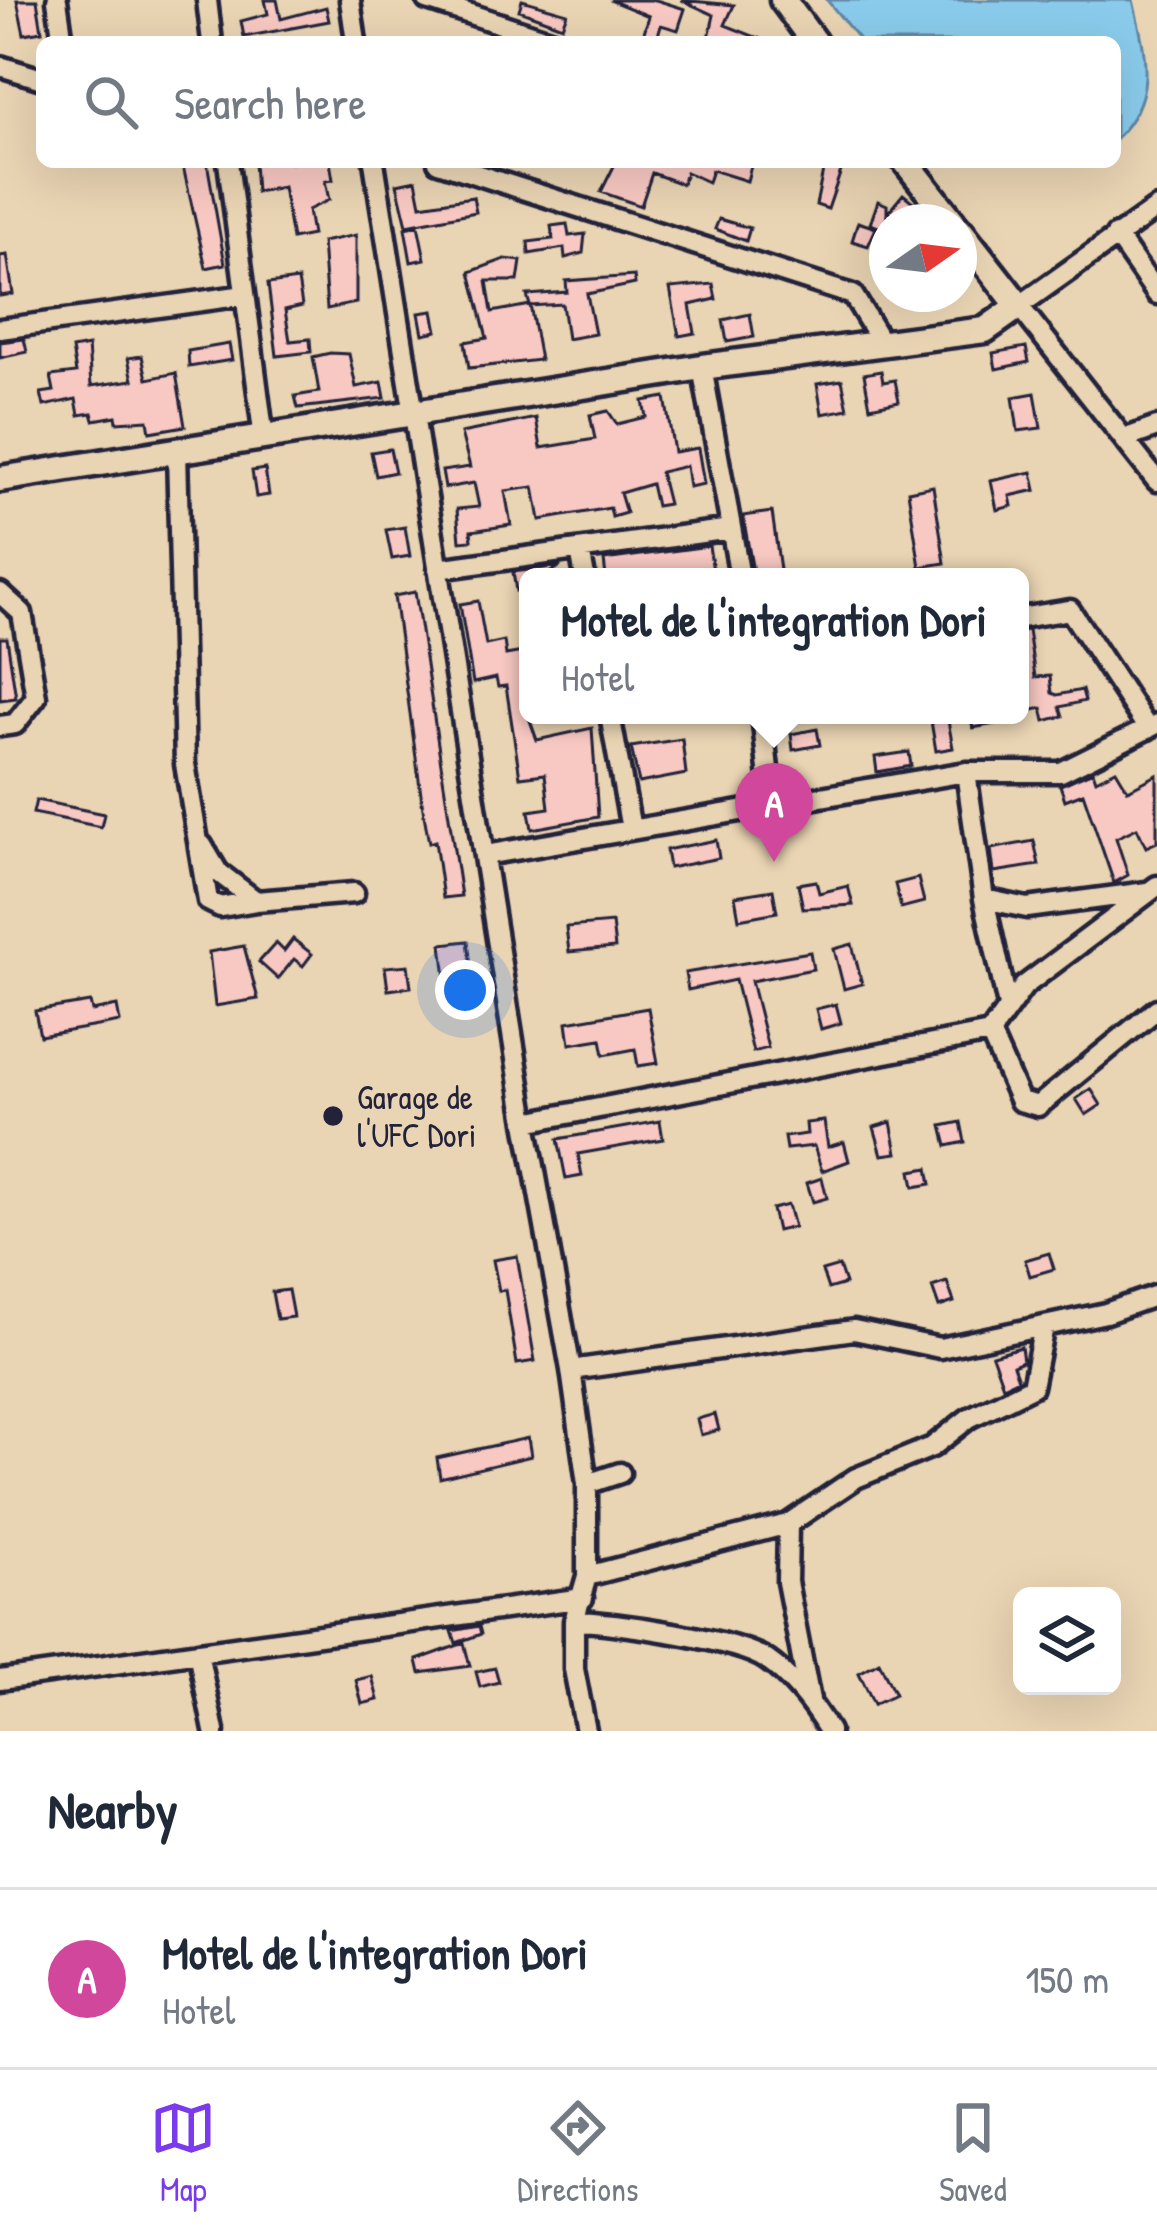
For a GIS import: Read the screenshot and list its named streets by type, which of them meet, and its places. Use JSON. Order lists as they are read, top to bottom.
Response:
{
  "places": ["Garage de l'UFC Dori"],
  "north": "right",
  "page": {
    "search": "Search here",
    "popup": ["Motel de l'integration Dori", "Hotel"],
    "pins": "A",
    "heading": "Nearby",
    "list": [
      {
        "mark": "A",
        "name": "Motel de l'integration Dori",
        "note": "Hotel",
        "value": "150 m"
      }
    ],
    "nav": ["Map", "Directions", "Saved"]
  }
}
